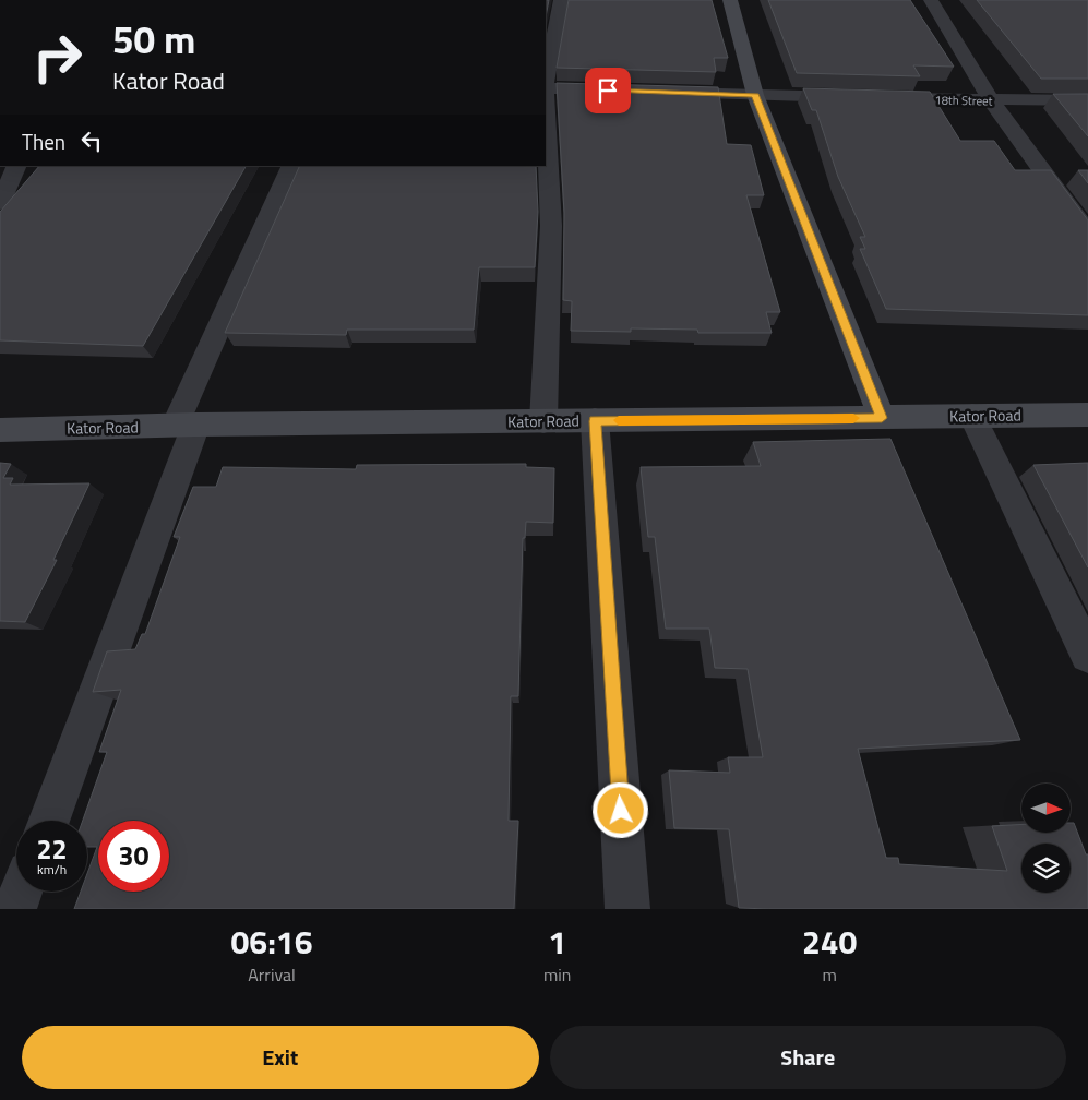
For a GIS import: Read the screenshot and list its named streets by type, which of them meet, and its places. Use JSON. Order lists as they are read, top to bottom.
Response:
{
  "streets": {
    "main road": ["Kator Road"],
    "street": ["18th Street"]
  },
  "north": "right",
  "page": {
    "turn": ["50 m", "Kator Road"],
    "then": "Then",
    "speed": "22 km/h",
    "limit": "30",
    "eta": [
      "06:16",
      "Arrival",
      "1",
      "min",
      "240",
      "m"
    ],
    "buttons": ["Exit", "Share"]
  }
}
